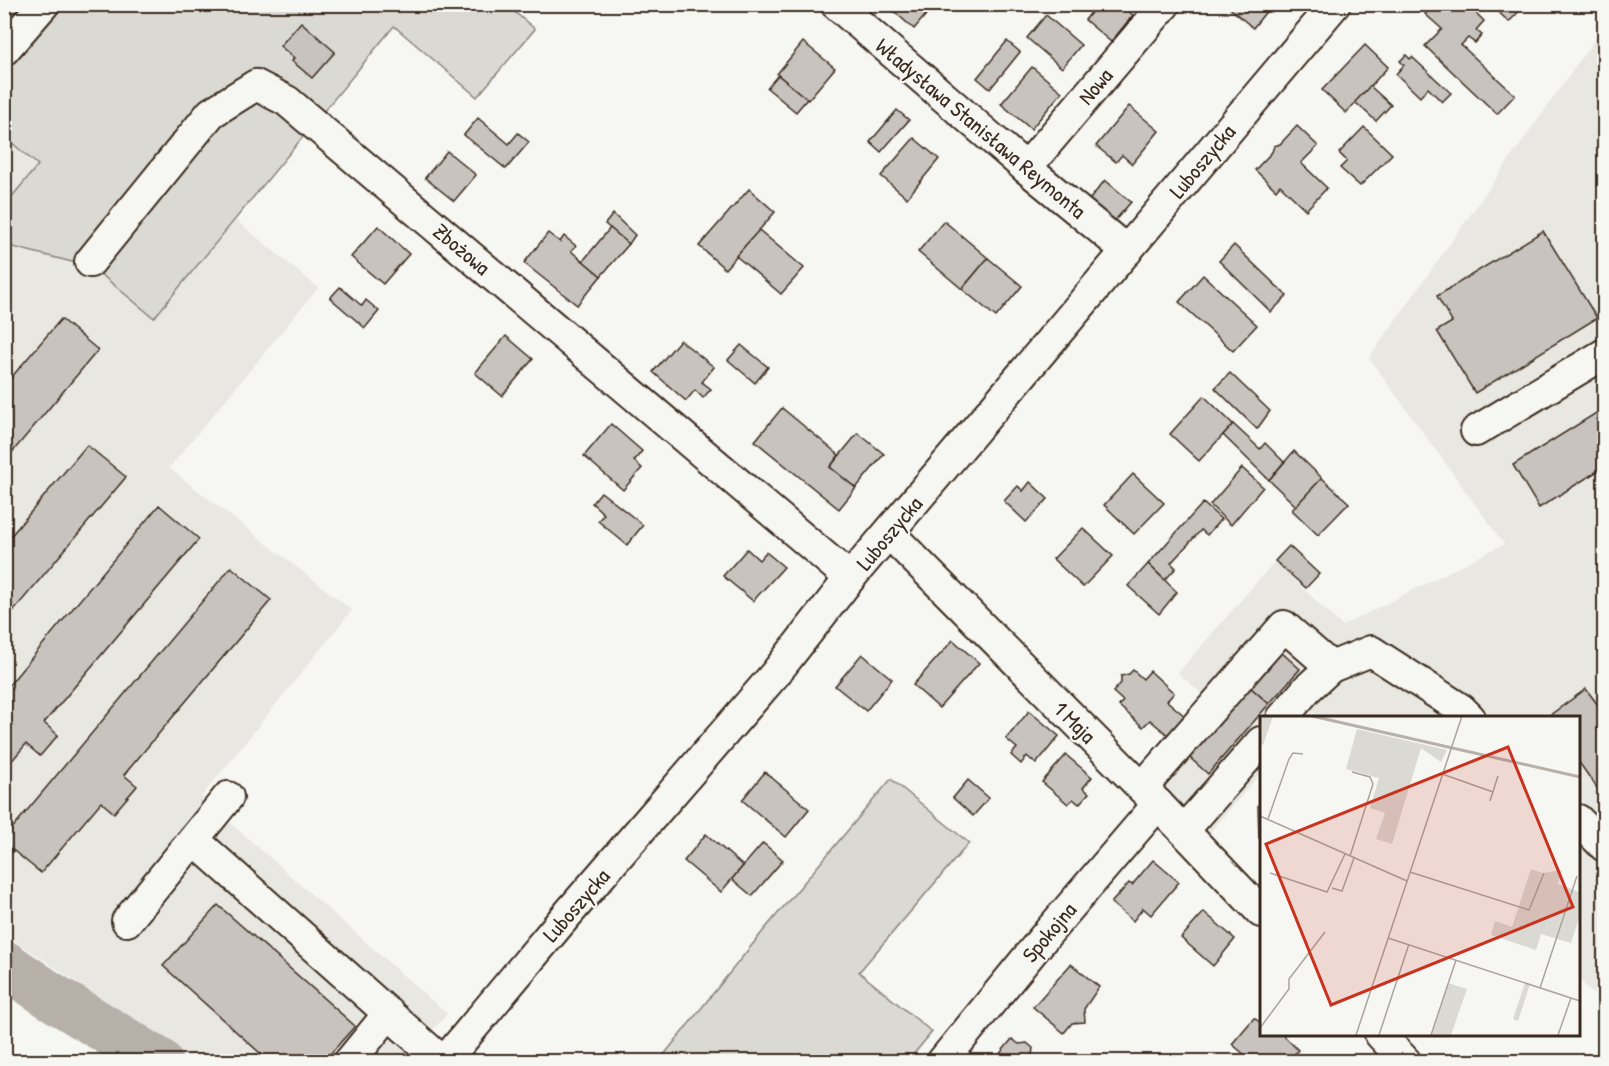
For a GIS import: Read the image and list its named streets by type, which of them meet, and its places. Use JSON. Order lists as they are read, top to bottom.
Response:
{
  "streets": {
    "street": [
      "Nowa",
      "Władysława Stanisława Reymonta",
      "Luboszycka",
      "Zbożowa",
      "1 Maja",
      "Spokojna"
    ]
  },
  "crossings": [
    ["Nowa", "Władysława Stanisława Reymonta"],
    ["Władysława Stanisława Reymonta", "Luboszycka"],
    ["Luboszycka", "Zbożowa"],
    ["Luboszycka", "1 Maja"],
    ["1 Maja", "Spokojna"]
  ]
}
